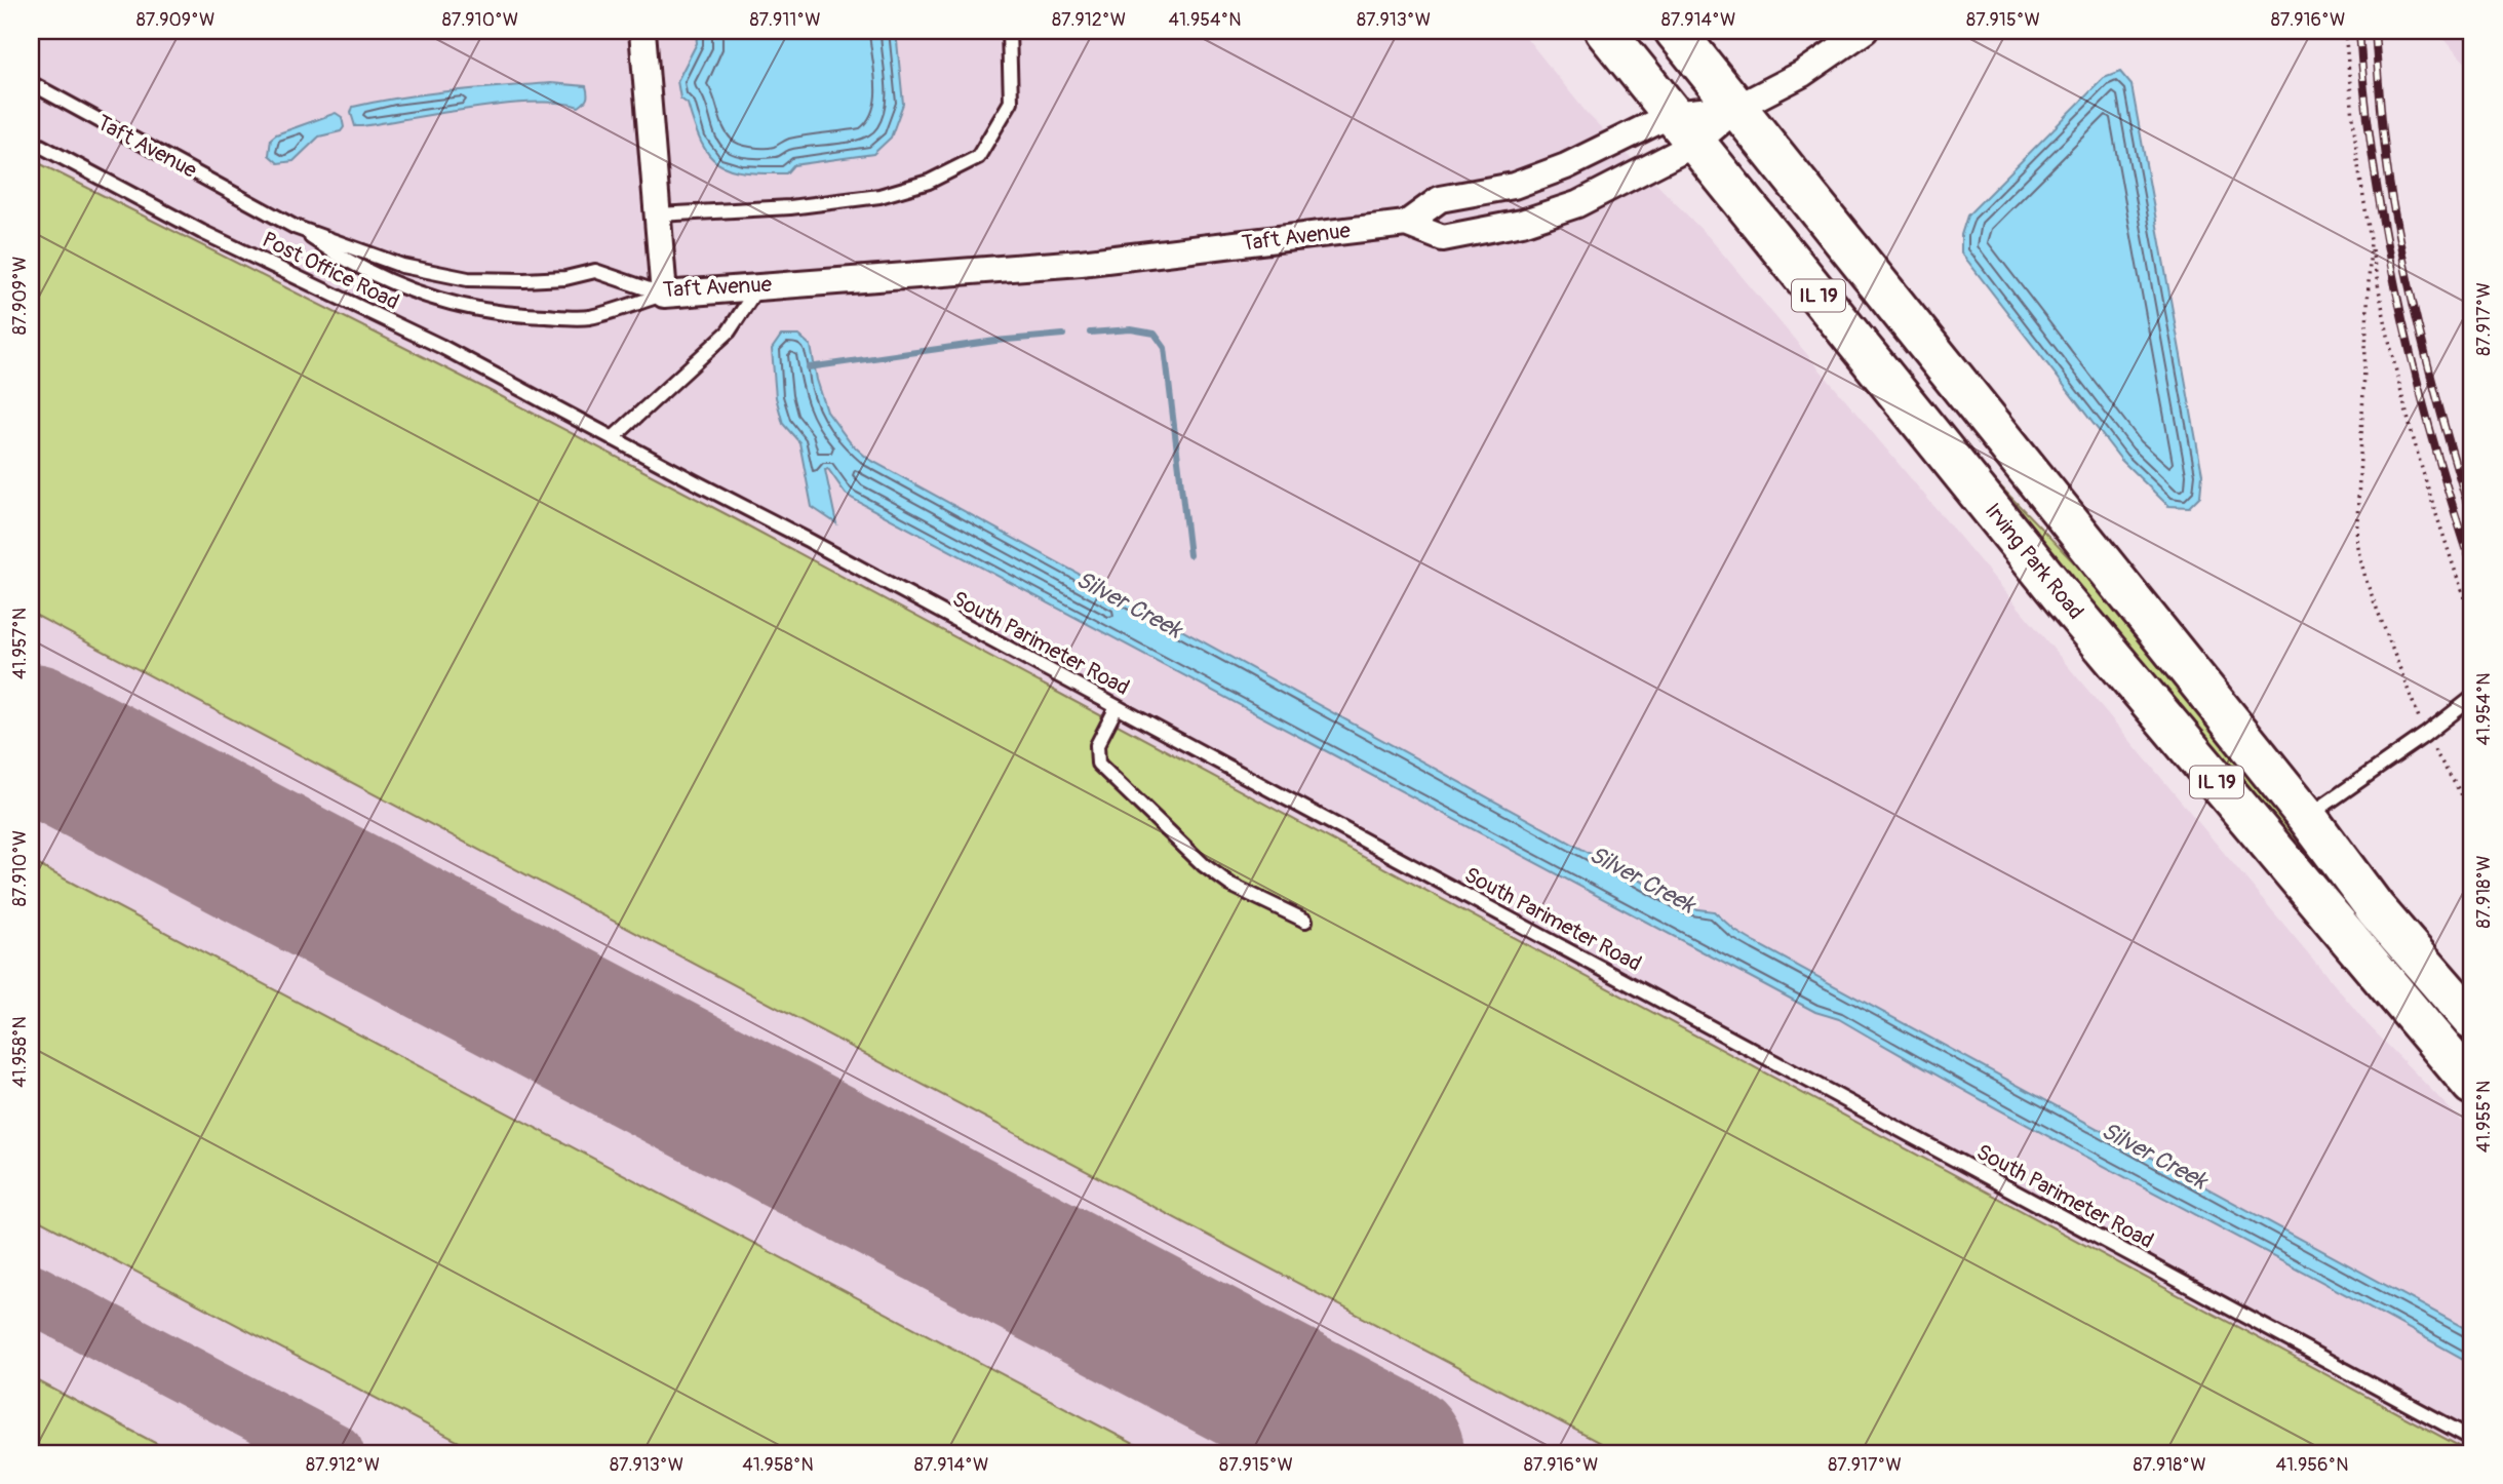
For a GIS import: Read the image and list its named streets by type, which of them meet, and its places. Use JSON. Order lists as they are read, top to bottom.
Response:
{
  "streets": {
    "main road": ["IL 19", "Irving Park Road"],
    "street": ["Taft Avenue"],
    "lane": ["Post Office Road", "South Parimeter Road"]
  },
  "crossings": [
    ["Taft Avenue", "IL 19"],
    ["Taft Avenue", "Irving Park Road"],
    ["Post Office Road", "South Parimeter Road"]
  ],
  "water": ["Silver Creek"],
  "coordinates": [
    "87.909°W",
    "87.910°W",
    "87.911°W",
    "87.912°W",
    "41.954°N",
    "87.913°W",
    "87.914°W",
    "87.915°W",
    "87.916°W",
    "87.917°W",
    "41.957°N",
    "87.918°W",
    "41.958°N",
    "41.955°N",
    "41.956°N"
  ]
}
